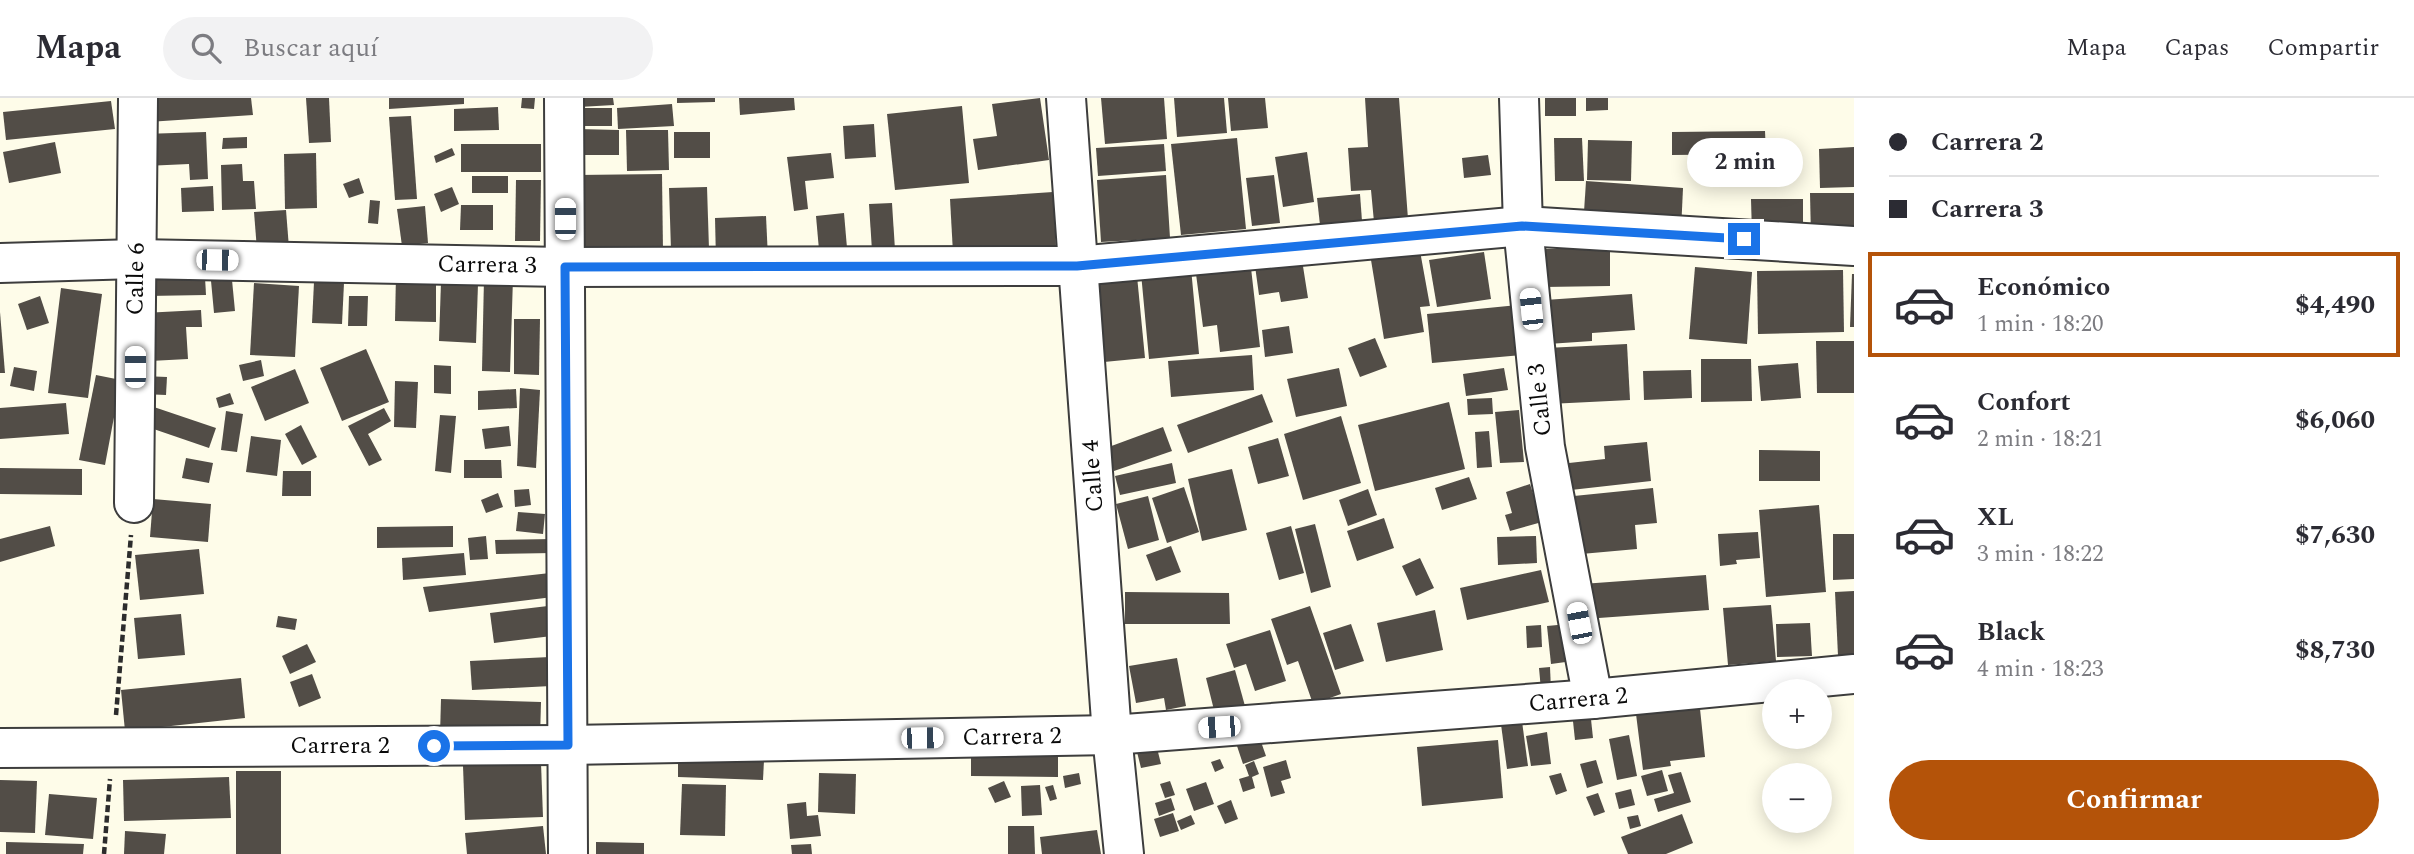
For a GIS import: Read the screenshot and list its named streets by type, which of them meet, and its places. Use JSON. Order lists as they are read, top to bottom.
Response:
{
  "streets": {
    "street": [
      "Carrera 3",
      "Calle 6",
      "Calle 3",
      "Calle 4",
      "Carrera 2"
    ]
  },
  "crossings": [
    ["Carrera 3", "Calle 6"],
    ["Carrera 3", "Calle 3"],
    ["Carrera 3", "Calle 4"],
    ["Calle 3", "Carrera 2"],
    ["Calle 4", "Carrera 2"]
  ],
  "page": {
    "header": "Mapa",
    "search": "Buscar aquí",
    "nav": ["Mapa", "Capas", "Compartir"],
    "banner": ["Carrera 2", "Carrera 3"],
    "bubble": "2 min",
    "list": [
      {
        "name": "Económico",
        "note": "1 min · 18:20",
        "value": "$4,490"
      },
      {
        "name": "Confort",
        "note": "2 min · 18:21",
        "value": "$6,060"
      },
      {
        "name": "XL",
        "note": "3 min · 18:22",
        "value": "$7,630"
      },
      {
        "name": "Black",
        "note": "4 min · 18:23",
        "value": "$8,730"
      }
    ],
    "map_buttons": ["+", "−"],
    "buttons": "Confirmar"
  }
}
